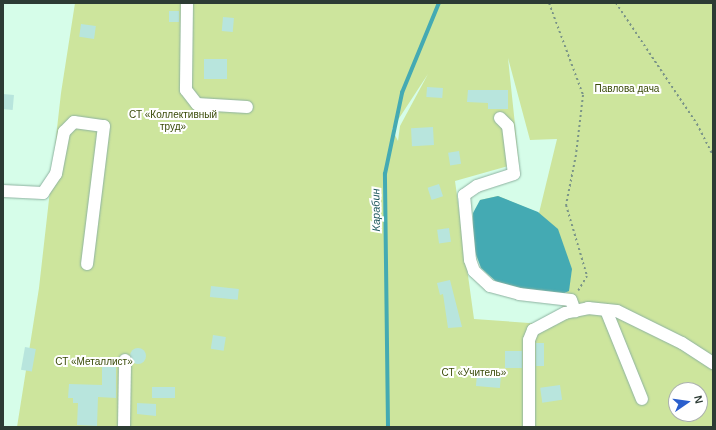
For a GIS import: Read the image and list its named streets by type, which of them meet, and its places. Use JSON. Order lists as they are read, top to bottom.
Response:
{
  "water": ["Карабин"],
  "parks": [
    "Павлова дача",
    "СТ «Коллективный труд»",
    "СТ «Металлист»",
    "СТ «Учитель»"
  ],
  "north": "right"
}
